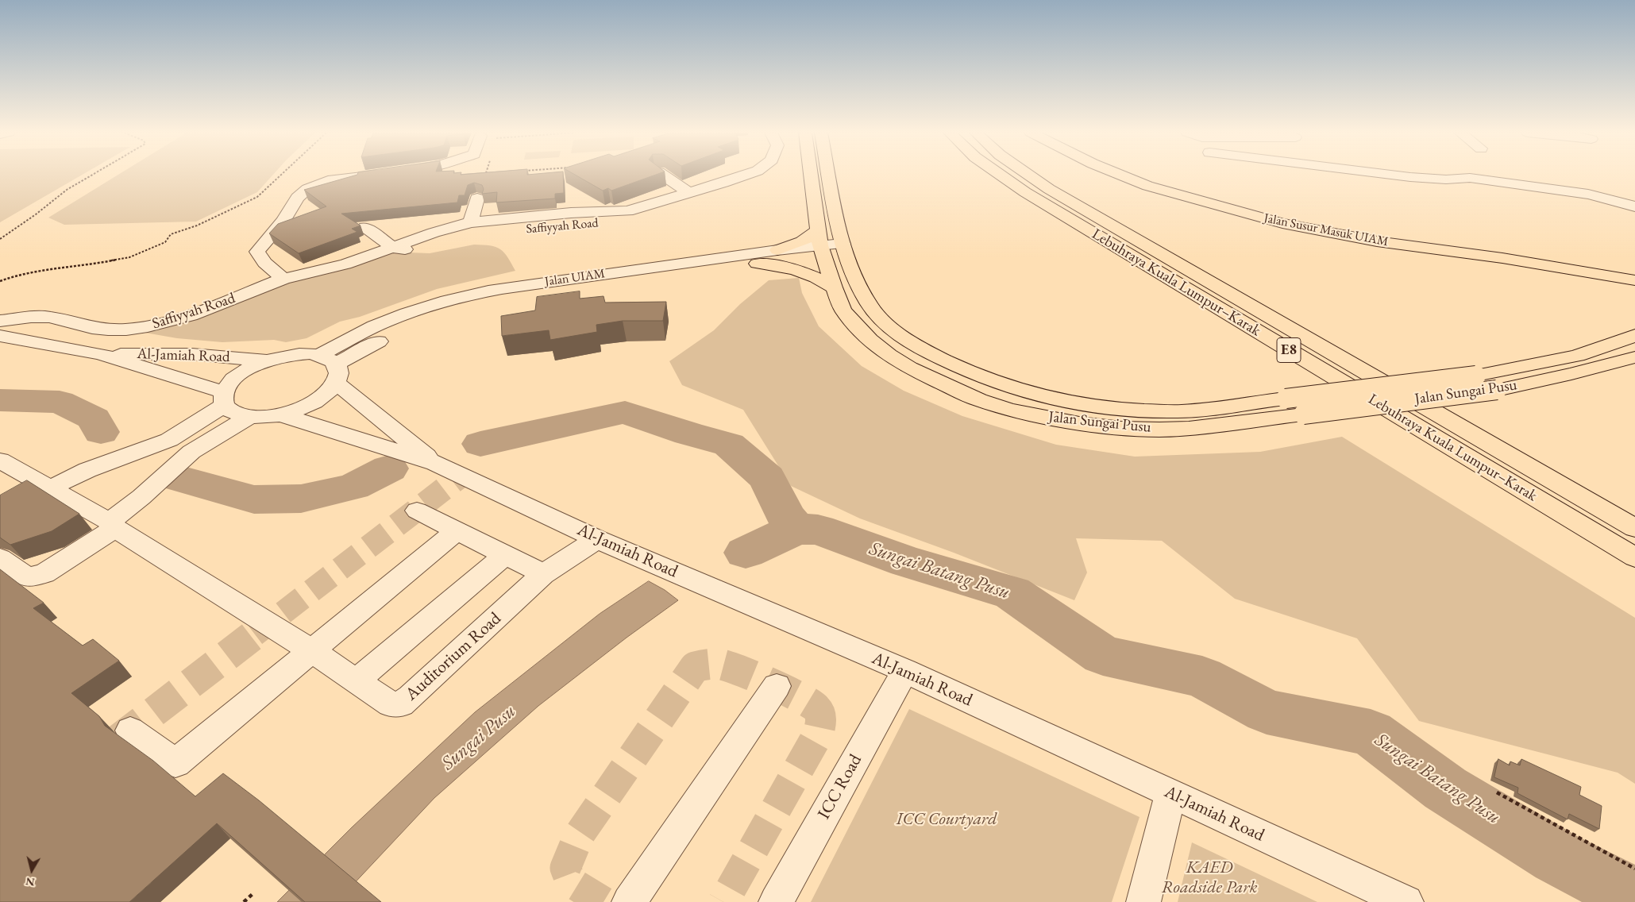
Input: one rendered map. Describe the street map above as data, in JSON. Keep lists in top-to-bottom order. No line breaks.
{"streets":{"main road":["Jalan Susur Masuk UIAM","Lebuhraya Kuala Lumpur–Karak","E8","Jalan Sungai Pusu"],"street":["Saffiyyah Road","Jalan UIAM","Al-Jamiah Road","Auditorium Road","ICC Road"]},"crossings":[["Jalan UIAM","Al-Jamiah Road"],["Jalan UIAM","Jalan Sungai Pusu"],["Al-Jamiah Road","Auditorium Road"],["Al-Jamiah Road","ICC Road"]],"water":["Sungai Batang Pusu","Sungai Pusu"],"parks":["ICC Courtyard","KAED Roadside Park"],"north":"bottom"}
